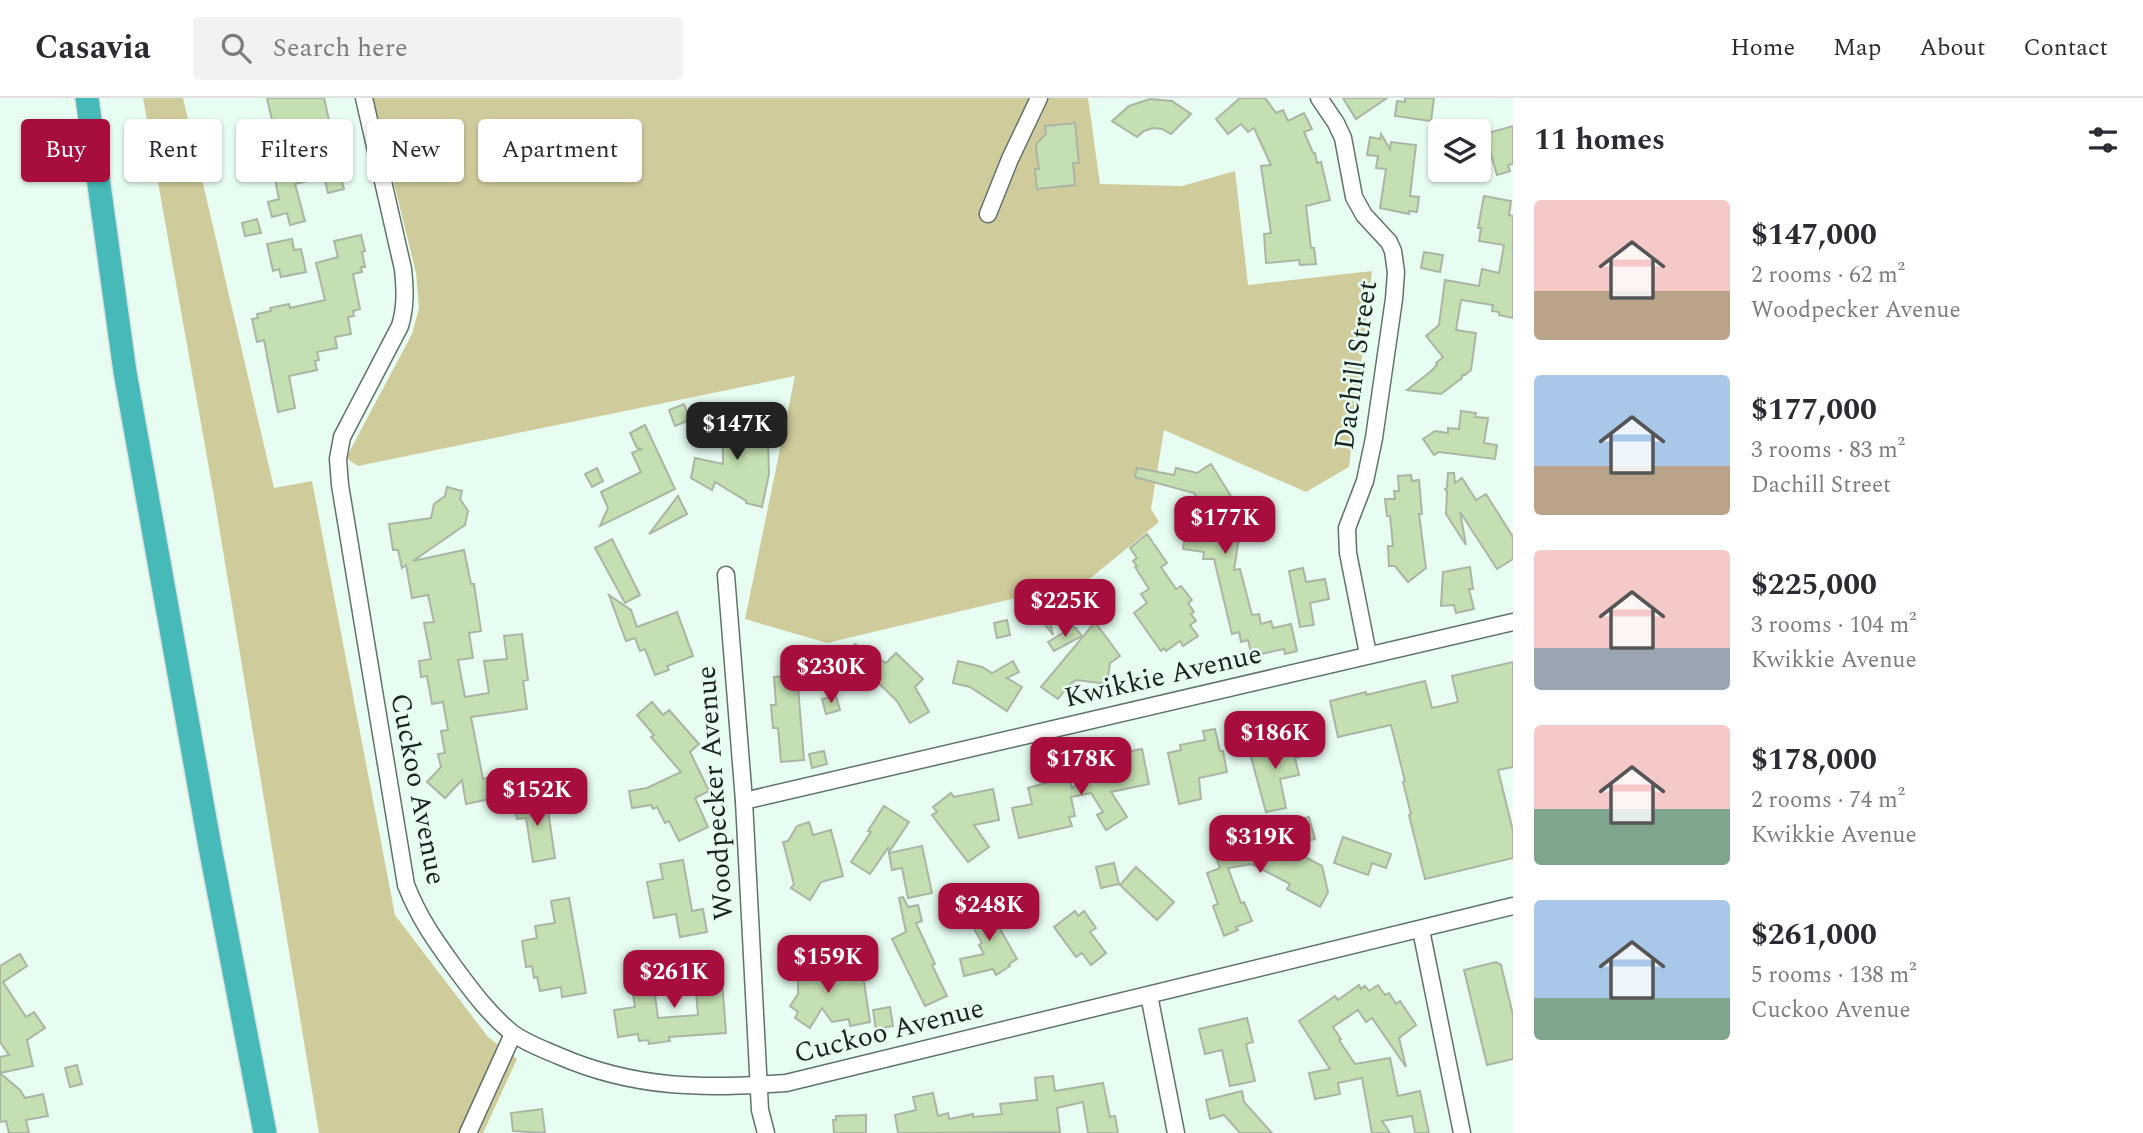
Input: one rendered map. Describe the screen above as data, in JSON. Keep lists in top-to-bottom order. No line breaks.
{"streets":{"street":["Dachill Street","Kwikkie Avenue","Cuckoo Avenue","Woodpecker Avenue"]},"crossings":[["Dachill Street","Kwikkie Avenue"],["Kwikkie Avenue","Woodpecker Avenue"],["Cuckoo Avenue","Woodpecker Avenue"]],"page":{"header":"Casavia","search":"Search here","nav":["Home","Map","About","Contact"],"heading":"11 homes","chip":["Buy","Rent","Filters","New","Apartment"],"list":[{"name":"$147,000","note":"2 rooms · 62 m² · Woodpecker Avenue"},{"name":"$177,000","note":"3 rooms · 83 m² · Dachill Street"},{"name":"$225,000","note":"3 rooms · 104 m² · Kwikkie Avenue"},{"name":"$178,000","note":"2 rooms · 74 m² · Kwikkie Avenue"},{"name":"$261,000","note":"5 rooms · 138 m² · Cuckoo Avenue"}],"price":["$147K","$177K","$225K","$230K","$186K","$178K","$152K","$319K","$248K","$159K","$261K"]}}
